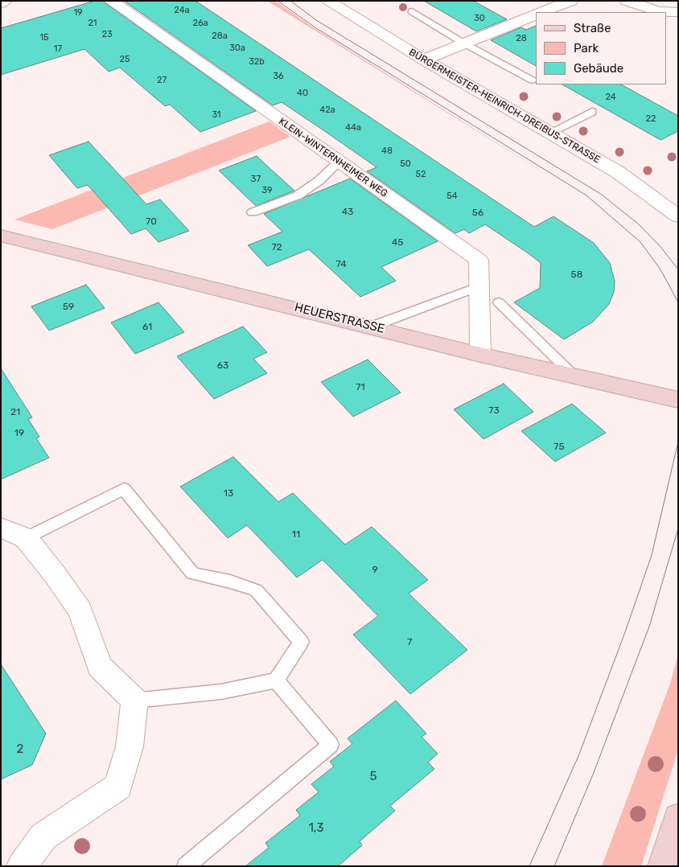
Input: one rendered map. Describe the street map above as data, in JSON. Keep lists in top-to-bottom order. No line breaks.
{"streets":{"street":["BÜRGERMEISTER-HEINRICH-DREIBUS-STRASSE","KLEIN-WINTERNHEIMER WEG","HEUERSTRASSE"]},"crossings":[["KLEIN-WINTERNHEIMER WEG","HEUERSTRASSE"]],"house_numbers":["24a","19","30","21","26a","23","28a","15","28","30a","17","25","32b","36","27","40","24","42a","31","22","44a","48","50","52","37","39","54","43","56","70","45","72","74","58","59","61","63","71","73","21","19","75","13","11","9","7","2","5","1,3"],"legend":["Straße","Park","Gebäude"]}
